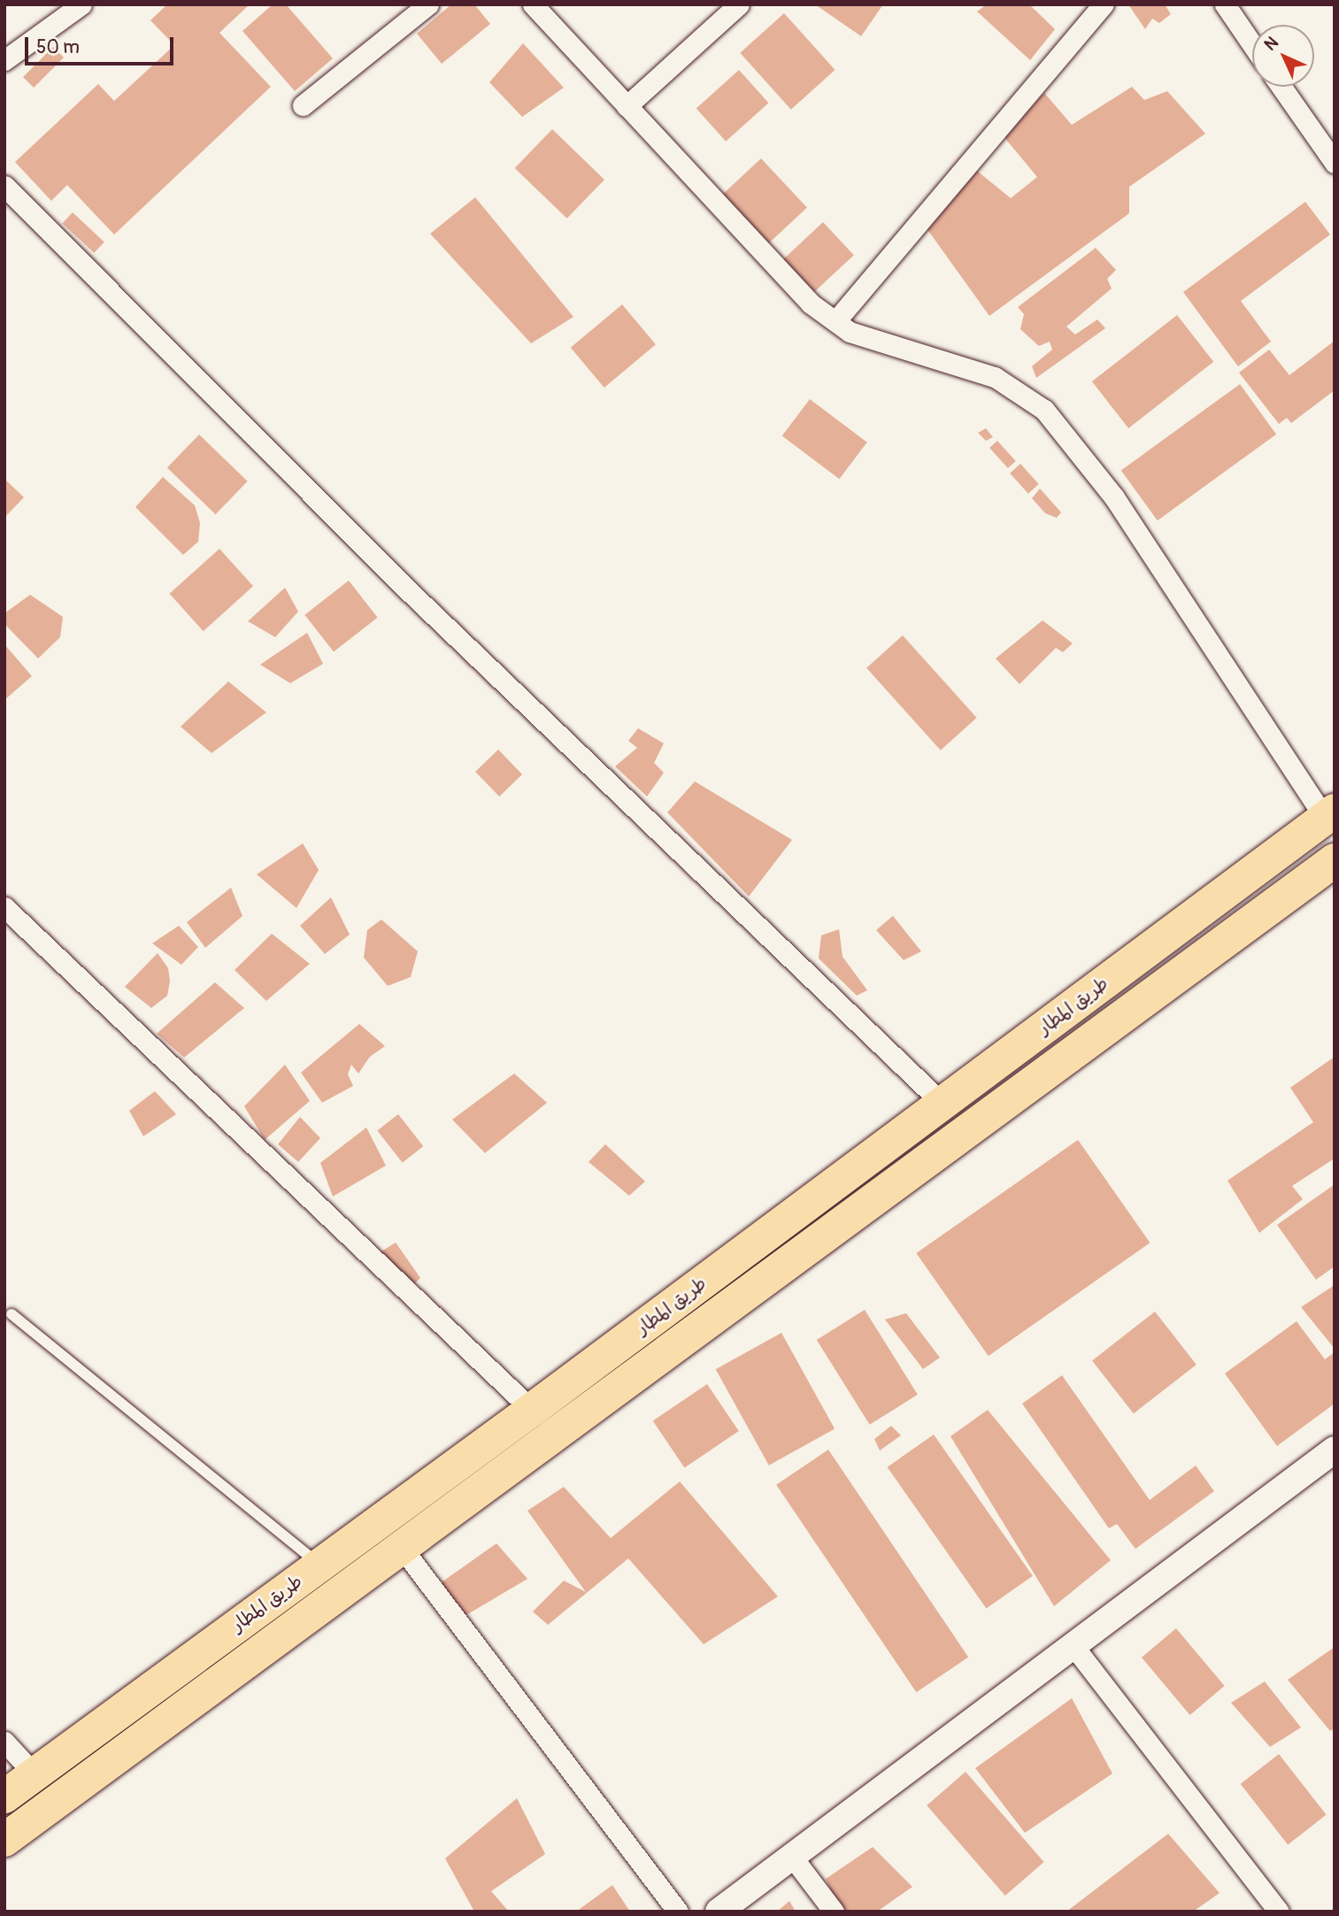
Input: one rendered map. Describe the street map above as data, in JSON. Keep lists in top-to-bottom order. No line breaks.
{"streets":{"highway":["طريق المطار"]},"scale_bar":"50 m","north":"top left"}
